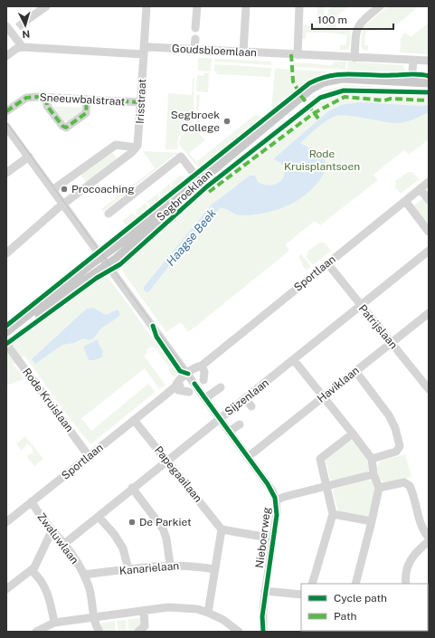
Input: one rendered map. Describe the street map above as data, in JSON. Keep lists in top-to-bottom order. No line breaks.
{"streets":{"main road":["Segbroeklaan"],"street":["Goudsbloemlaan","Sneeuwbalstraat","Irisstraat","Sportlaan","Patrijslaan","Haviklaan","Sijzenlaan","Rode Kruislaan","Papegaailaan","Nieboerweg","Zwaluwlaan","Kanarielaan"]},"crossings":[["Goudsbloemlaan","Irisstraat"],["Sneeuwbalstraat","Irisstraat"],["Segbroeklaan","Nieboerweg"],["Sportlaan","Patrijslaan"],["Sportlaan","Rode Kruislaan"],["Sportlaan","Papegaailaan"],["Sportlaan","Nieboerweg"],["Sportlaan","Zwaluwlaan"],["Patrijslaan","Haviklaan"],["Patrijslaan","Sijzenlaan"],["Haviklaan","Nieboerweg"],["Sijzenlaan","Papegaailaan"],["Sijzenlaan","Nieboerweg"],["Sijzenlaan","Zwaluwlaan"],["Zwaluwlaan","Kanarielaan"]],"water":["Haagse Beek"],"parks":["Rode Kruisplantsoen"],"places":["Segbroek College","Procoaching","De Parkiet"],"legend":["Cycle path","Path"],"scale_bar":"100 m","north":"bottom"}
